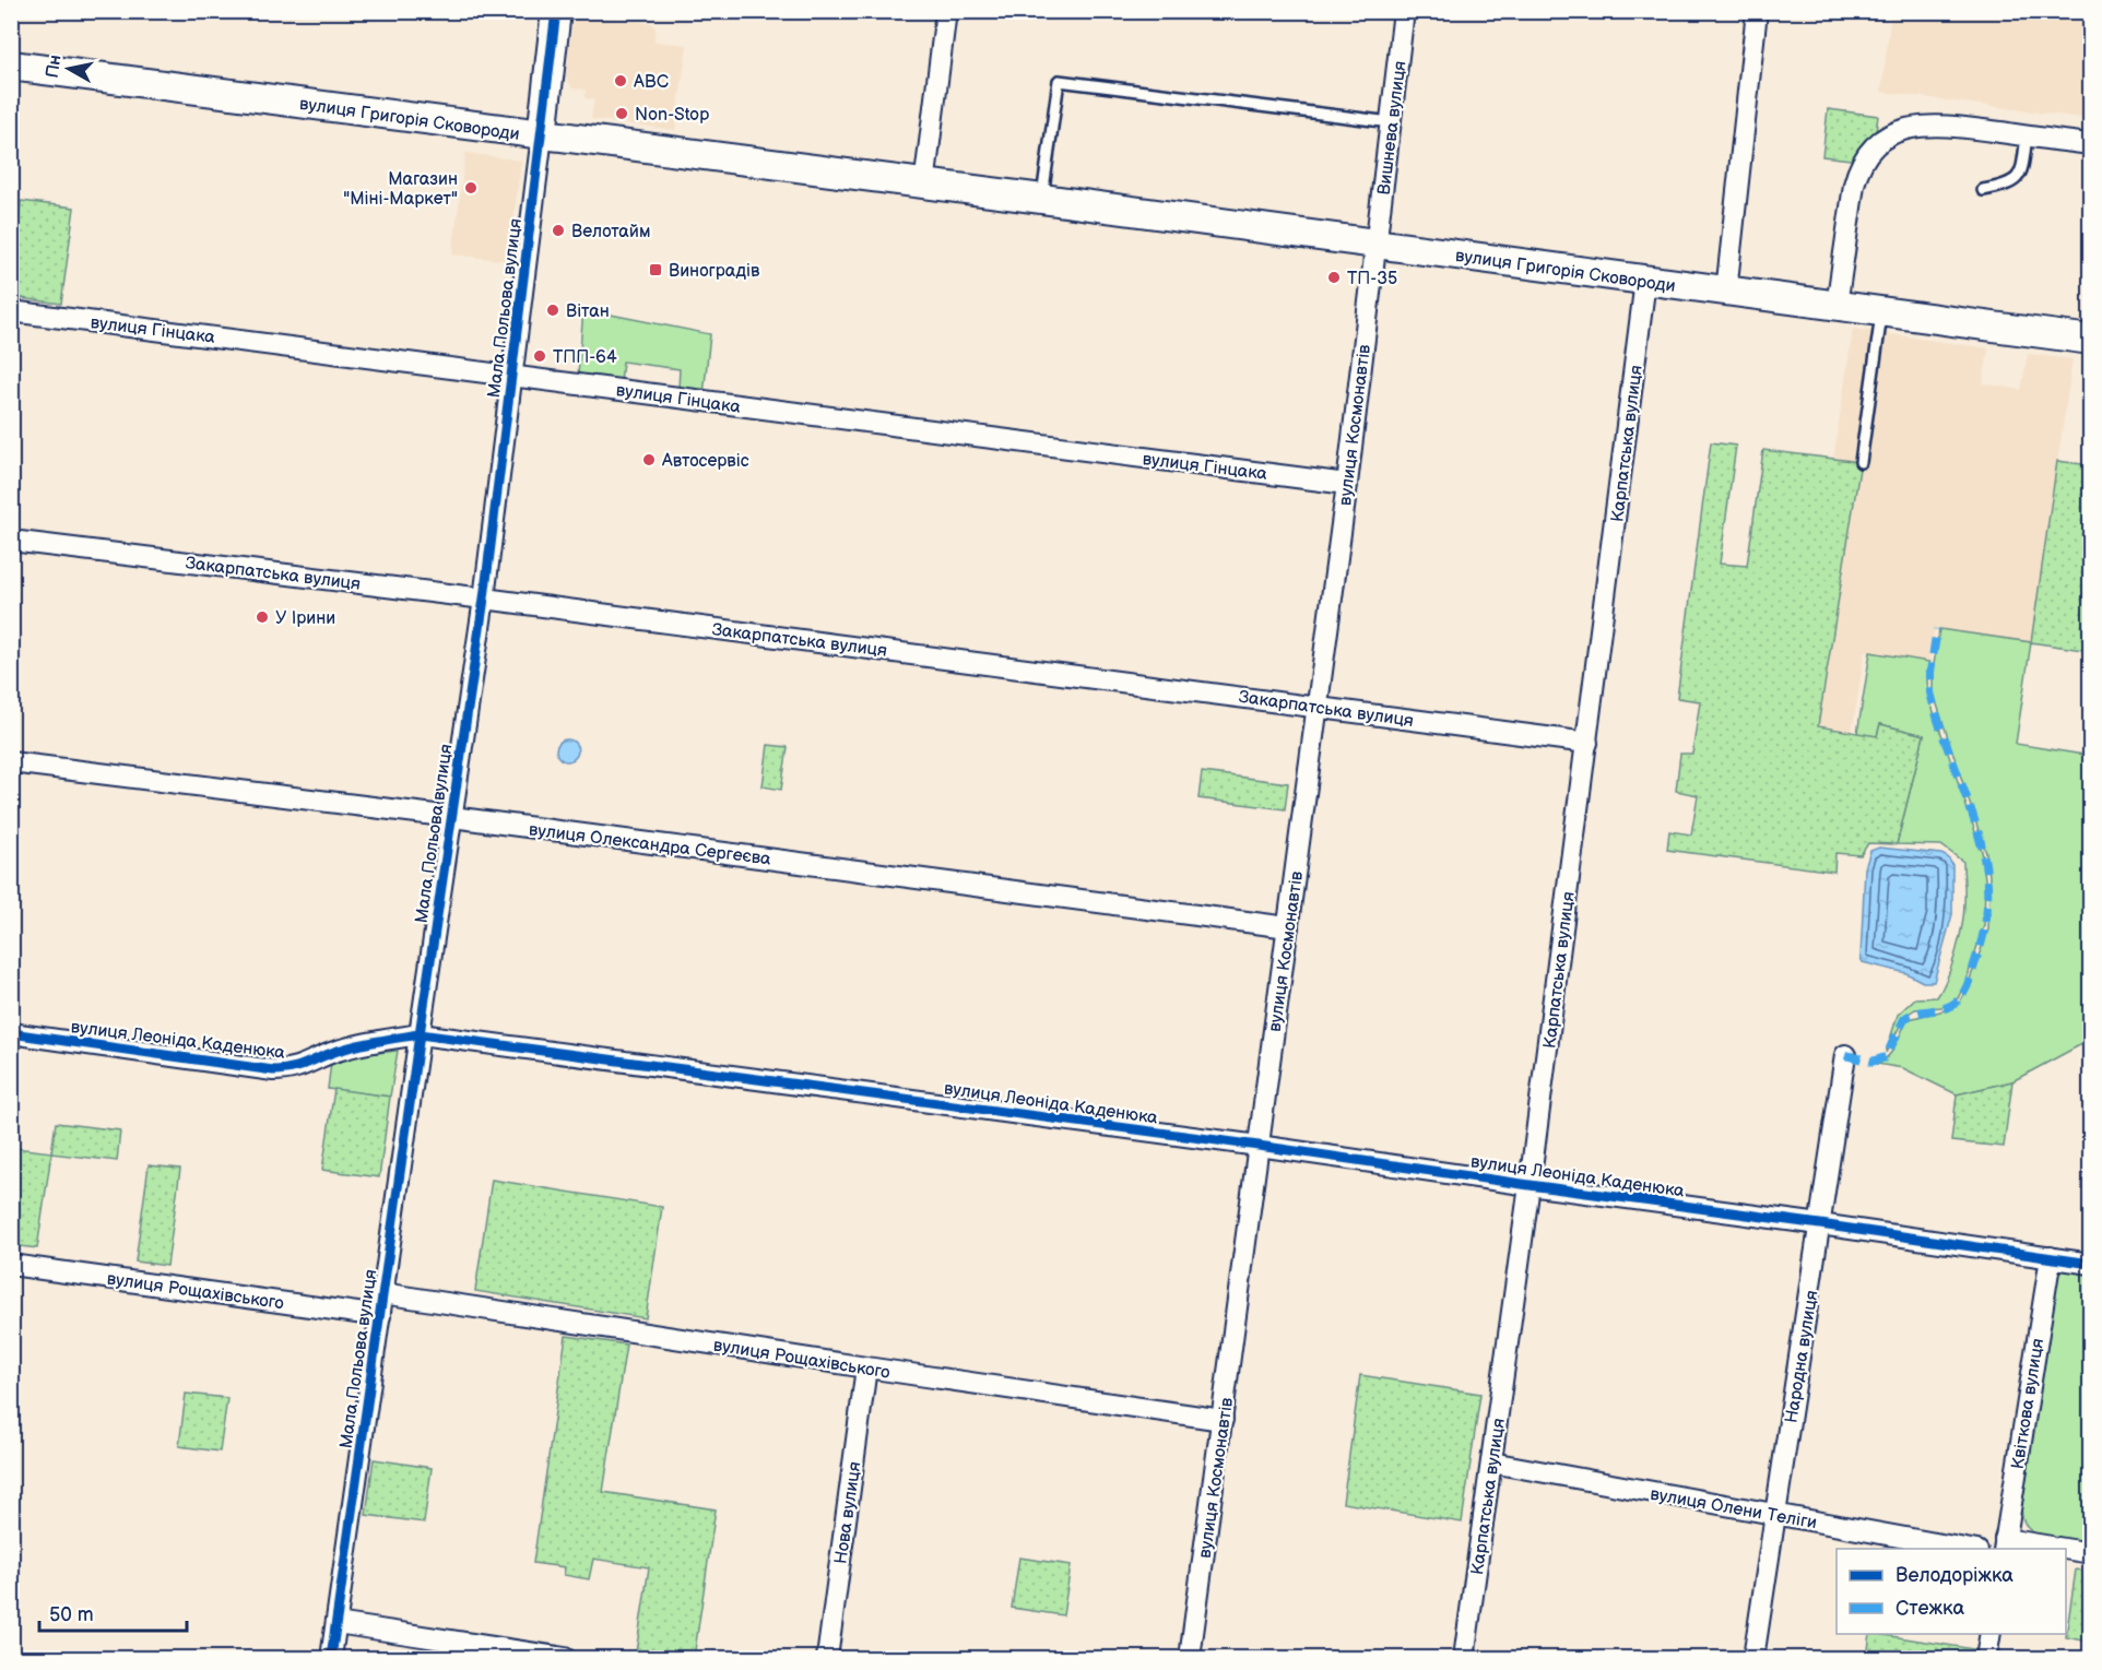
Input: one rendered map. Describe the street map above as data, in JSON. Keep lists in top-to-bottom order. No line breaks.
{"streets":{"main road":["вулиця Григорія Сковороди","Мала Польова вулиця"],"street":["Вишнева вулиця","вулиця Гінцака","вулиця Космонавтів","Карпатська вулиця","Закарпатська вулиця","вулиця Олександра Сергеєва","вулиця Леоніда Каденюка","вулиця Рощахівського","Народна вулиця","Квіткова вулиця","вулиця Олени Теліги","Нова вулиця"]},"crossings":[["вулиця Григорія Сковороди","Вишнева вулиця"],["вулиця Григорія Сковороди","Мала Польова вулиця"],["вулиця Григорія Сковороди","вулиця Космонавтів"],["вулиця Григорія Сковороди","Карпатська вулиця"],["Вишнева вулиця","вулиця Космонавтів"],["Мала Польова вулиця","вулиця Гінцака"],["Мала Польова вулиця","Закарпатська вулиця"],["Мала Польова вулиця","вулиця Олександра Сергеєва"],["Мала Польова вулиця","вулиця Леоніда Каденюка"],["Мала Польова вулиця","вулиця Рощахівського"],["вулиця Гінцака","вулиця Космонавтів"],["вулиця Космонавтів","Закарпатська вулиця"],["вулиця Космонавтів","вулиця Олександра Сергеєва"],["вулиця Космонавтів","вулиця Леоніда Каденюка"],["вулиця Космонавтів","вулиця Рощахівського"],["Карпатська вулиця","Закарпатська вулиця"],["Карпатська вулиця","вулиця Леоніда Каденюка"],["Карпатська вулиця","вулиця Олени Теліги"],["вулиця Леоніда Каденюка","Народна вулиця"],["вулиця Леоніда Каденюка","Квіткова вулиця"],["вулиця Рощахівського","Нова вулиця"],["Народна вулиця","вулиця Олени Теліги"]],"places":{"other":["ABC","Non-Stop","Магазин \"Міні-Маркет\"","Велотайм","ТП-35","Вітан","ТПП-64","Автосервіс","У Ірини"],"transit":["Виноградів"]},"legend":["Велодоріжка","Стежка"],"scale_bar":"50 m","north":"left"}
